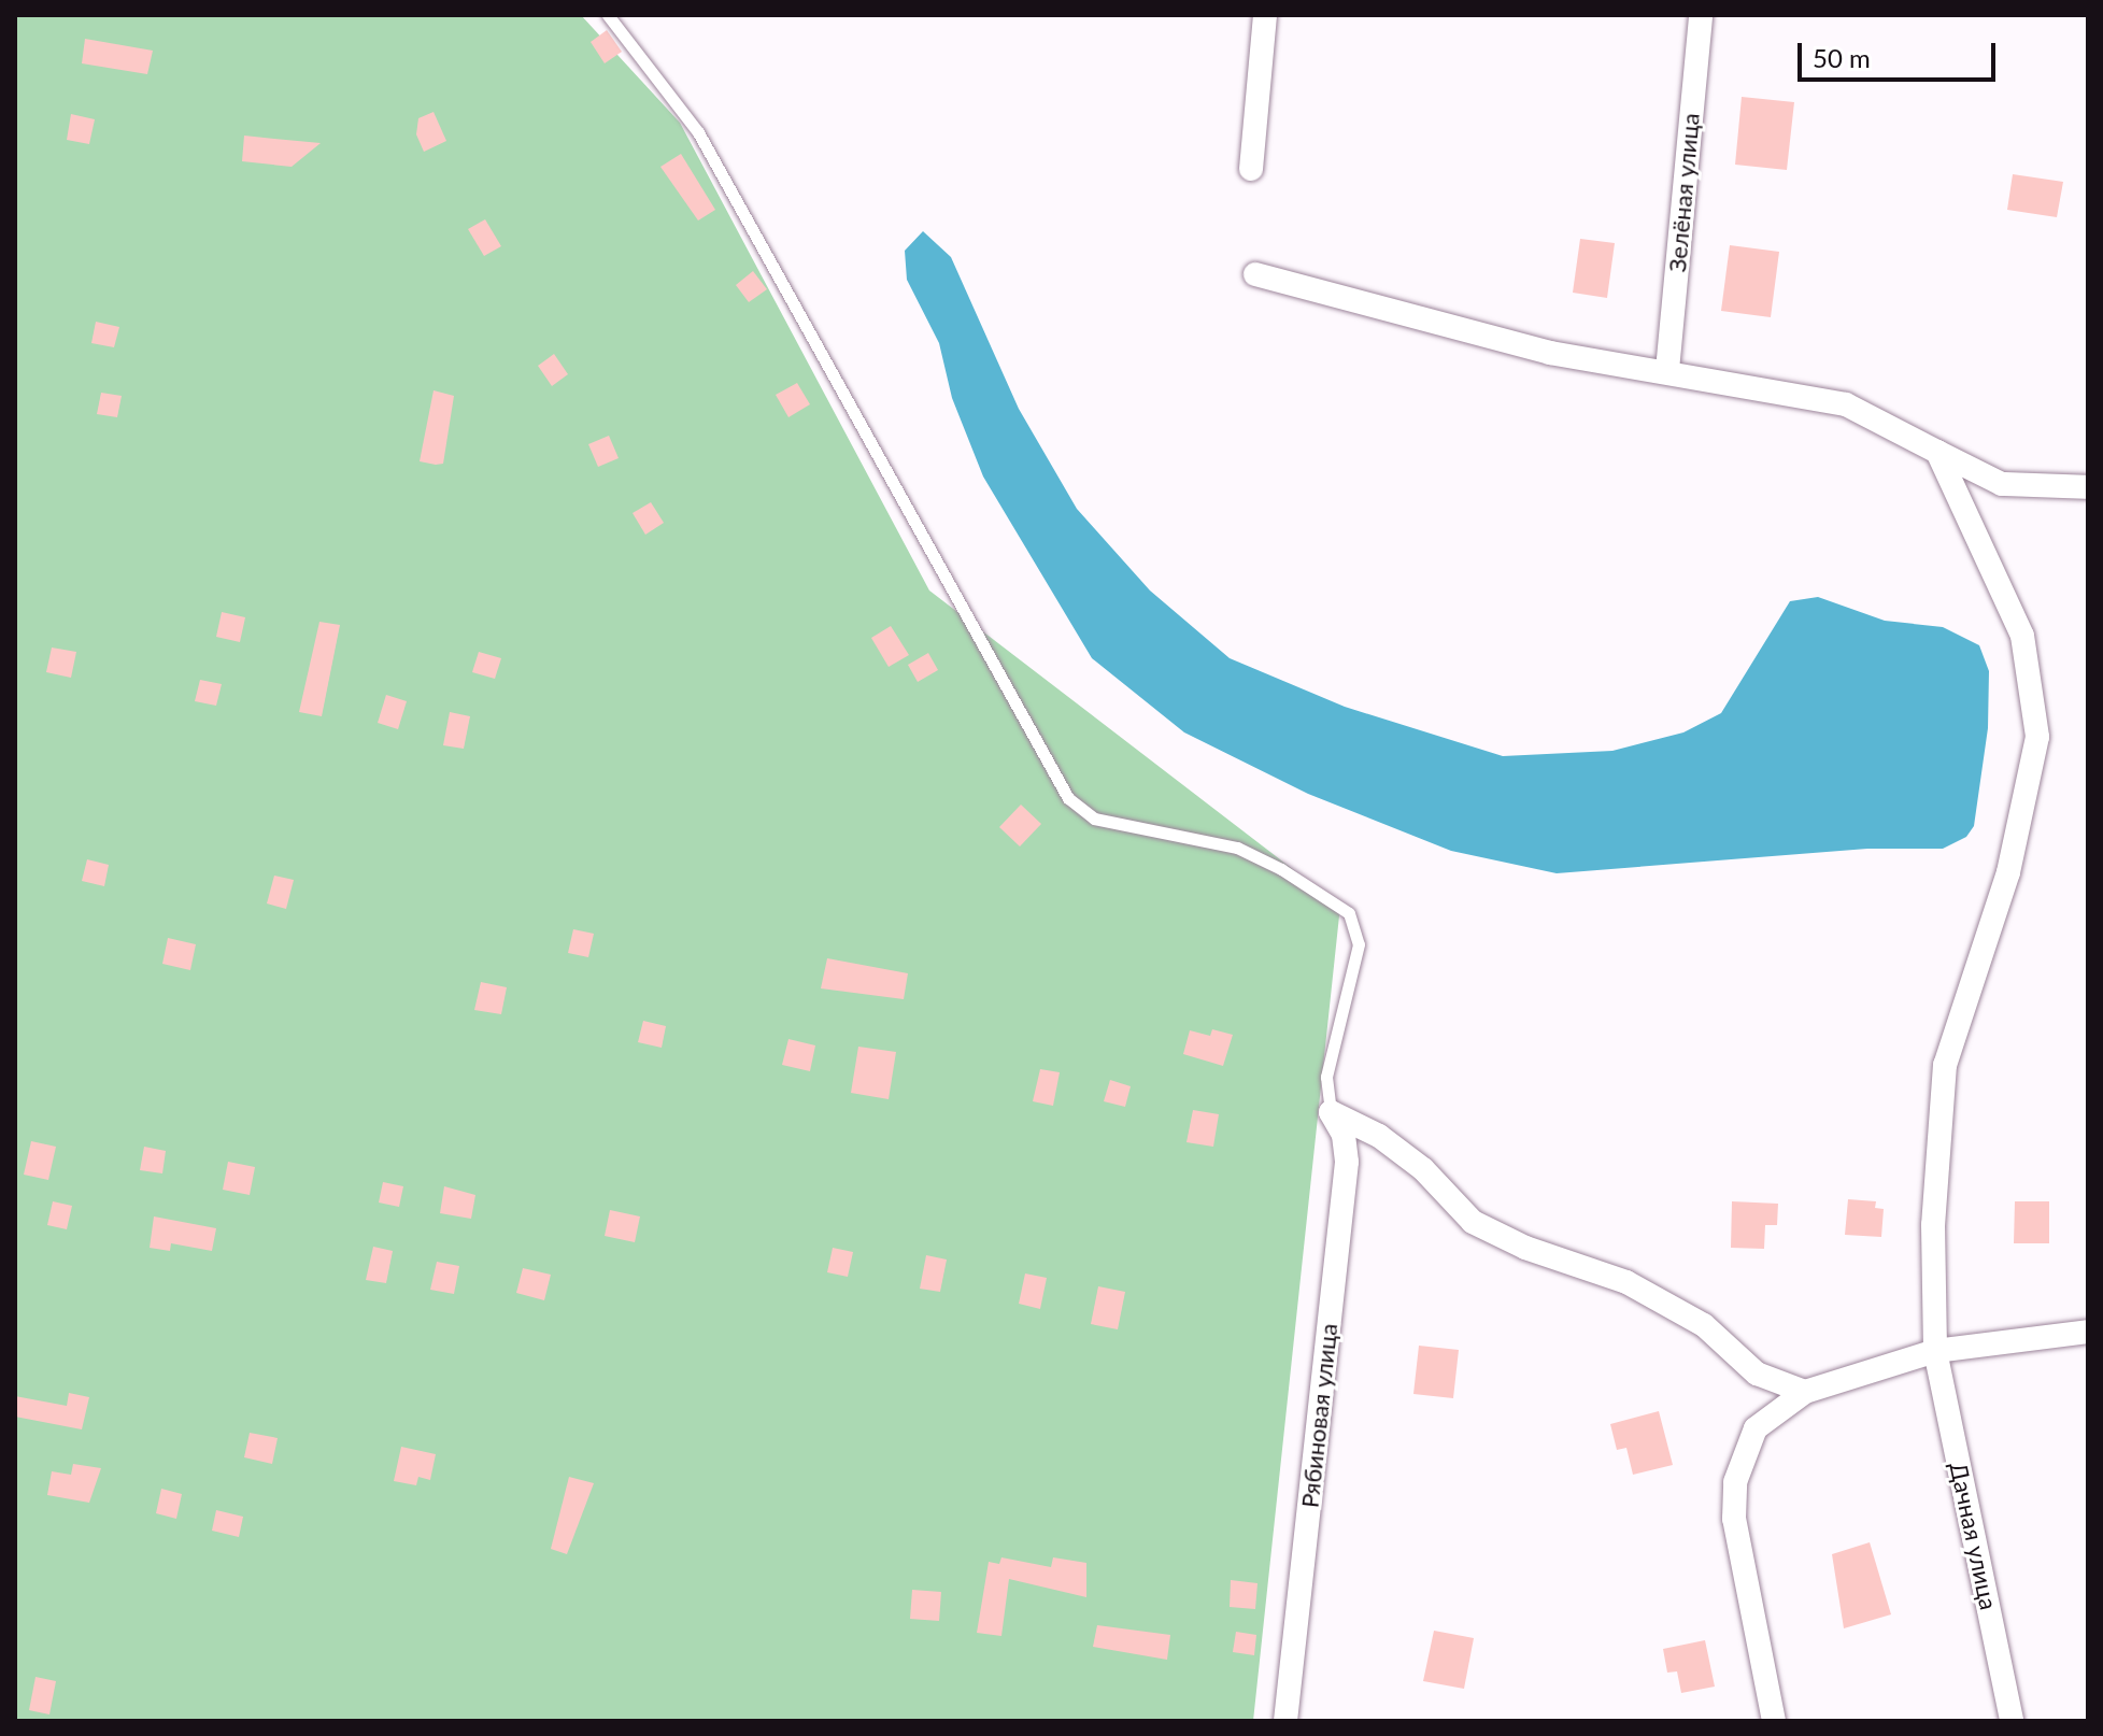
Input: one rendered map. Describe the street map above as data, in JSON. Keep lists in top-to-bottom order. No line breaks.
{"streets":{"street":["Зелёная улица","Рябиновая улица","Дачная улица"]},"scale_bar":"50 m"}
